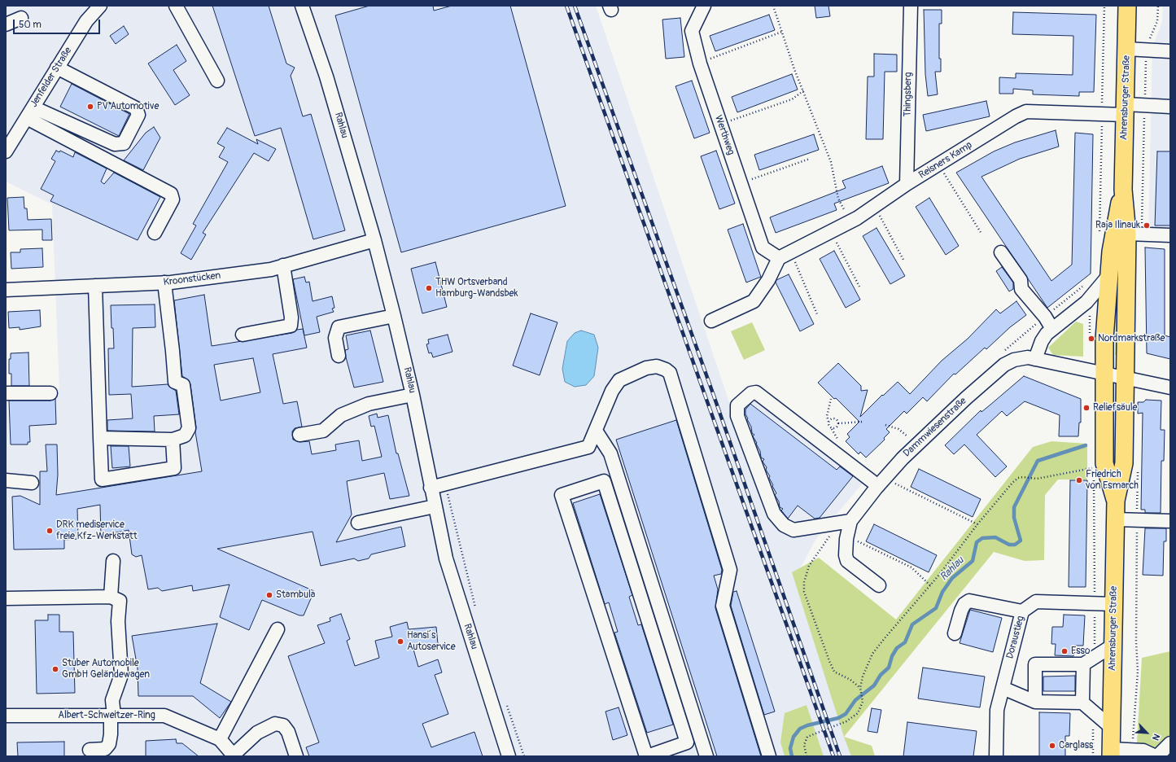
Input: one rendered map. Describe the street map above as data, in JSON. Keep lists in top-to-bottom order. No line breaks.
{"streets":{"main road":["Ahrensburger Straße"],"street":["Jenfelder Straße","Thingsberg","Rahlau","Werthweg","Reisners Kamp","Kroonstücken","Dammwiesenstraße","Doraustieg","Albert-Schweitzer-Ring"]},"crossings":[["Thingsberg","Reisners Kamp"],["Ahrensburger Straße","Reisners Kamp"],["Ahrensburger Straße","Dammwiesenstraße"],["Ahrensburger Straße","Doraustieg"],["Rahlau","Kroonstücken"],["Werthweg","Reisners Kamp"]],"water":["Rahlau"],"places":["PV Automotive","Raja Ilinauk","THW Ortsverband Hamburg-Wandsbek","Nordmarkstraße","Reliefsäule","Friedrich von Esmarch","DRK mediservice freie Kfz-Werkstatt","Stambula","Hansi´s Autoservice","Esso","Stuber Automobile GmbH Geländewagen","Carglass"],"scale_bar":"50 m","north":"bottom right"}
